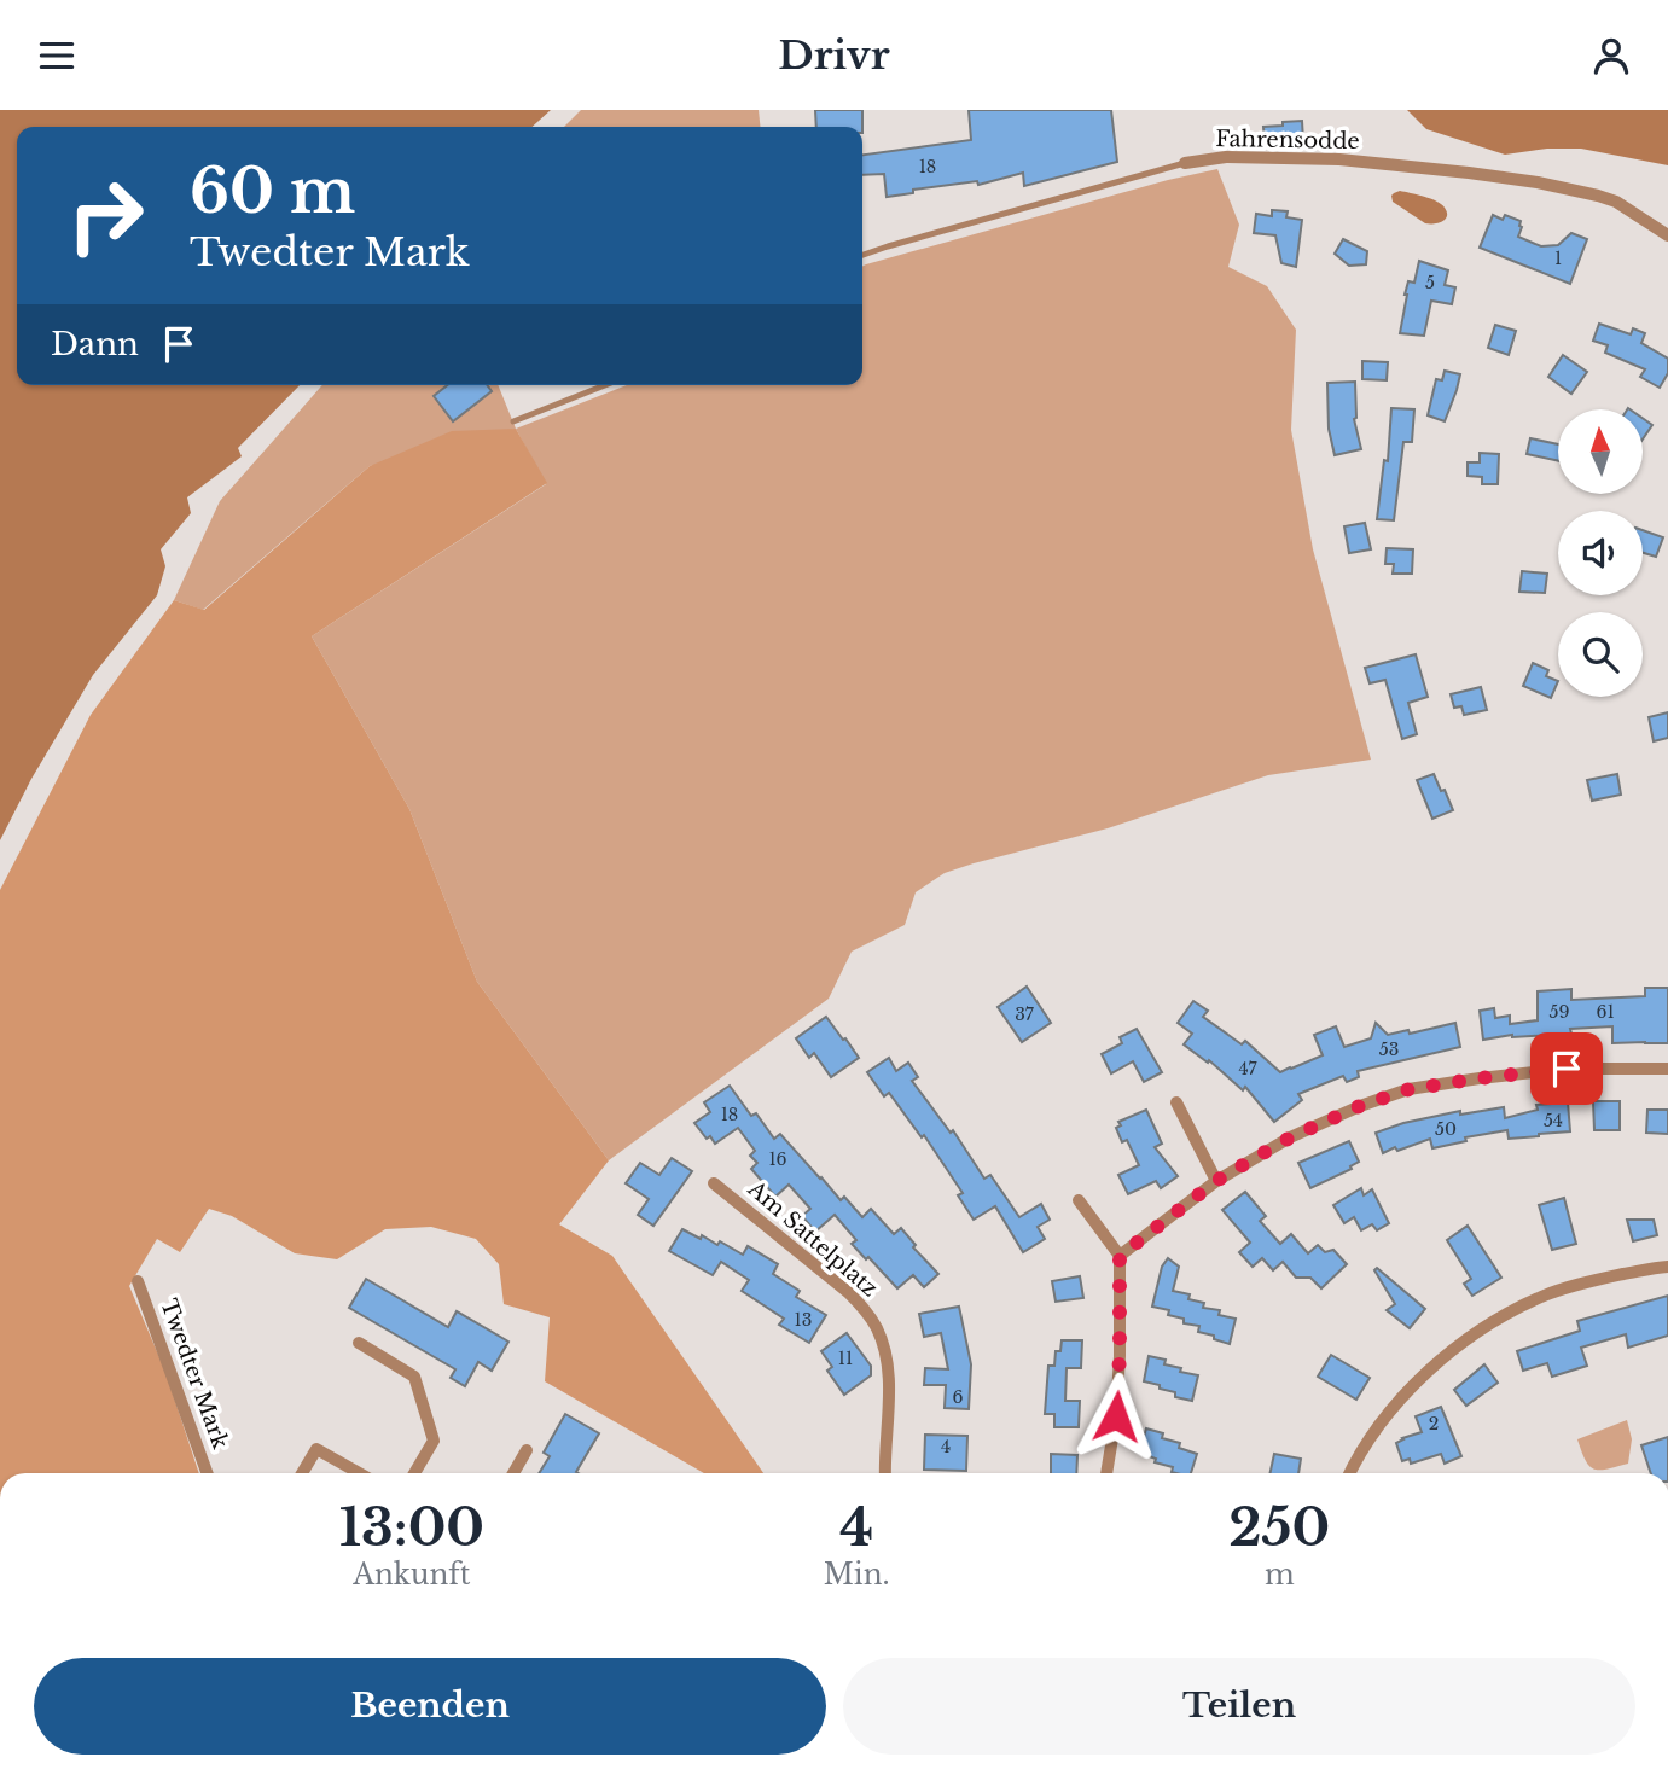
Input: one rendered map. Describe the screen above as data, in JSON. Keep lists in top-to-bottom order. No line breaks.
{"streets":{"street":["Fahrensodde","Am Sattelplatz","Twedter Mark"]},"house_numbers":["18","1","5","59","61","37","53","47","18","54","50","16","13","11","6","2","4"],"north":"top","page":{"header":"Drivr","turn":["60 m","Twedter Mark"],"then":"Dann","eta":["13:00","Ankunft","4","Min.","250","m"],"buttons":["Beenden","Teilen"]}}
